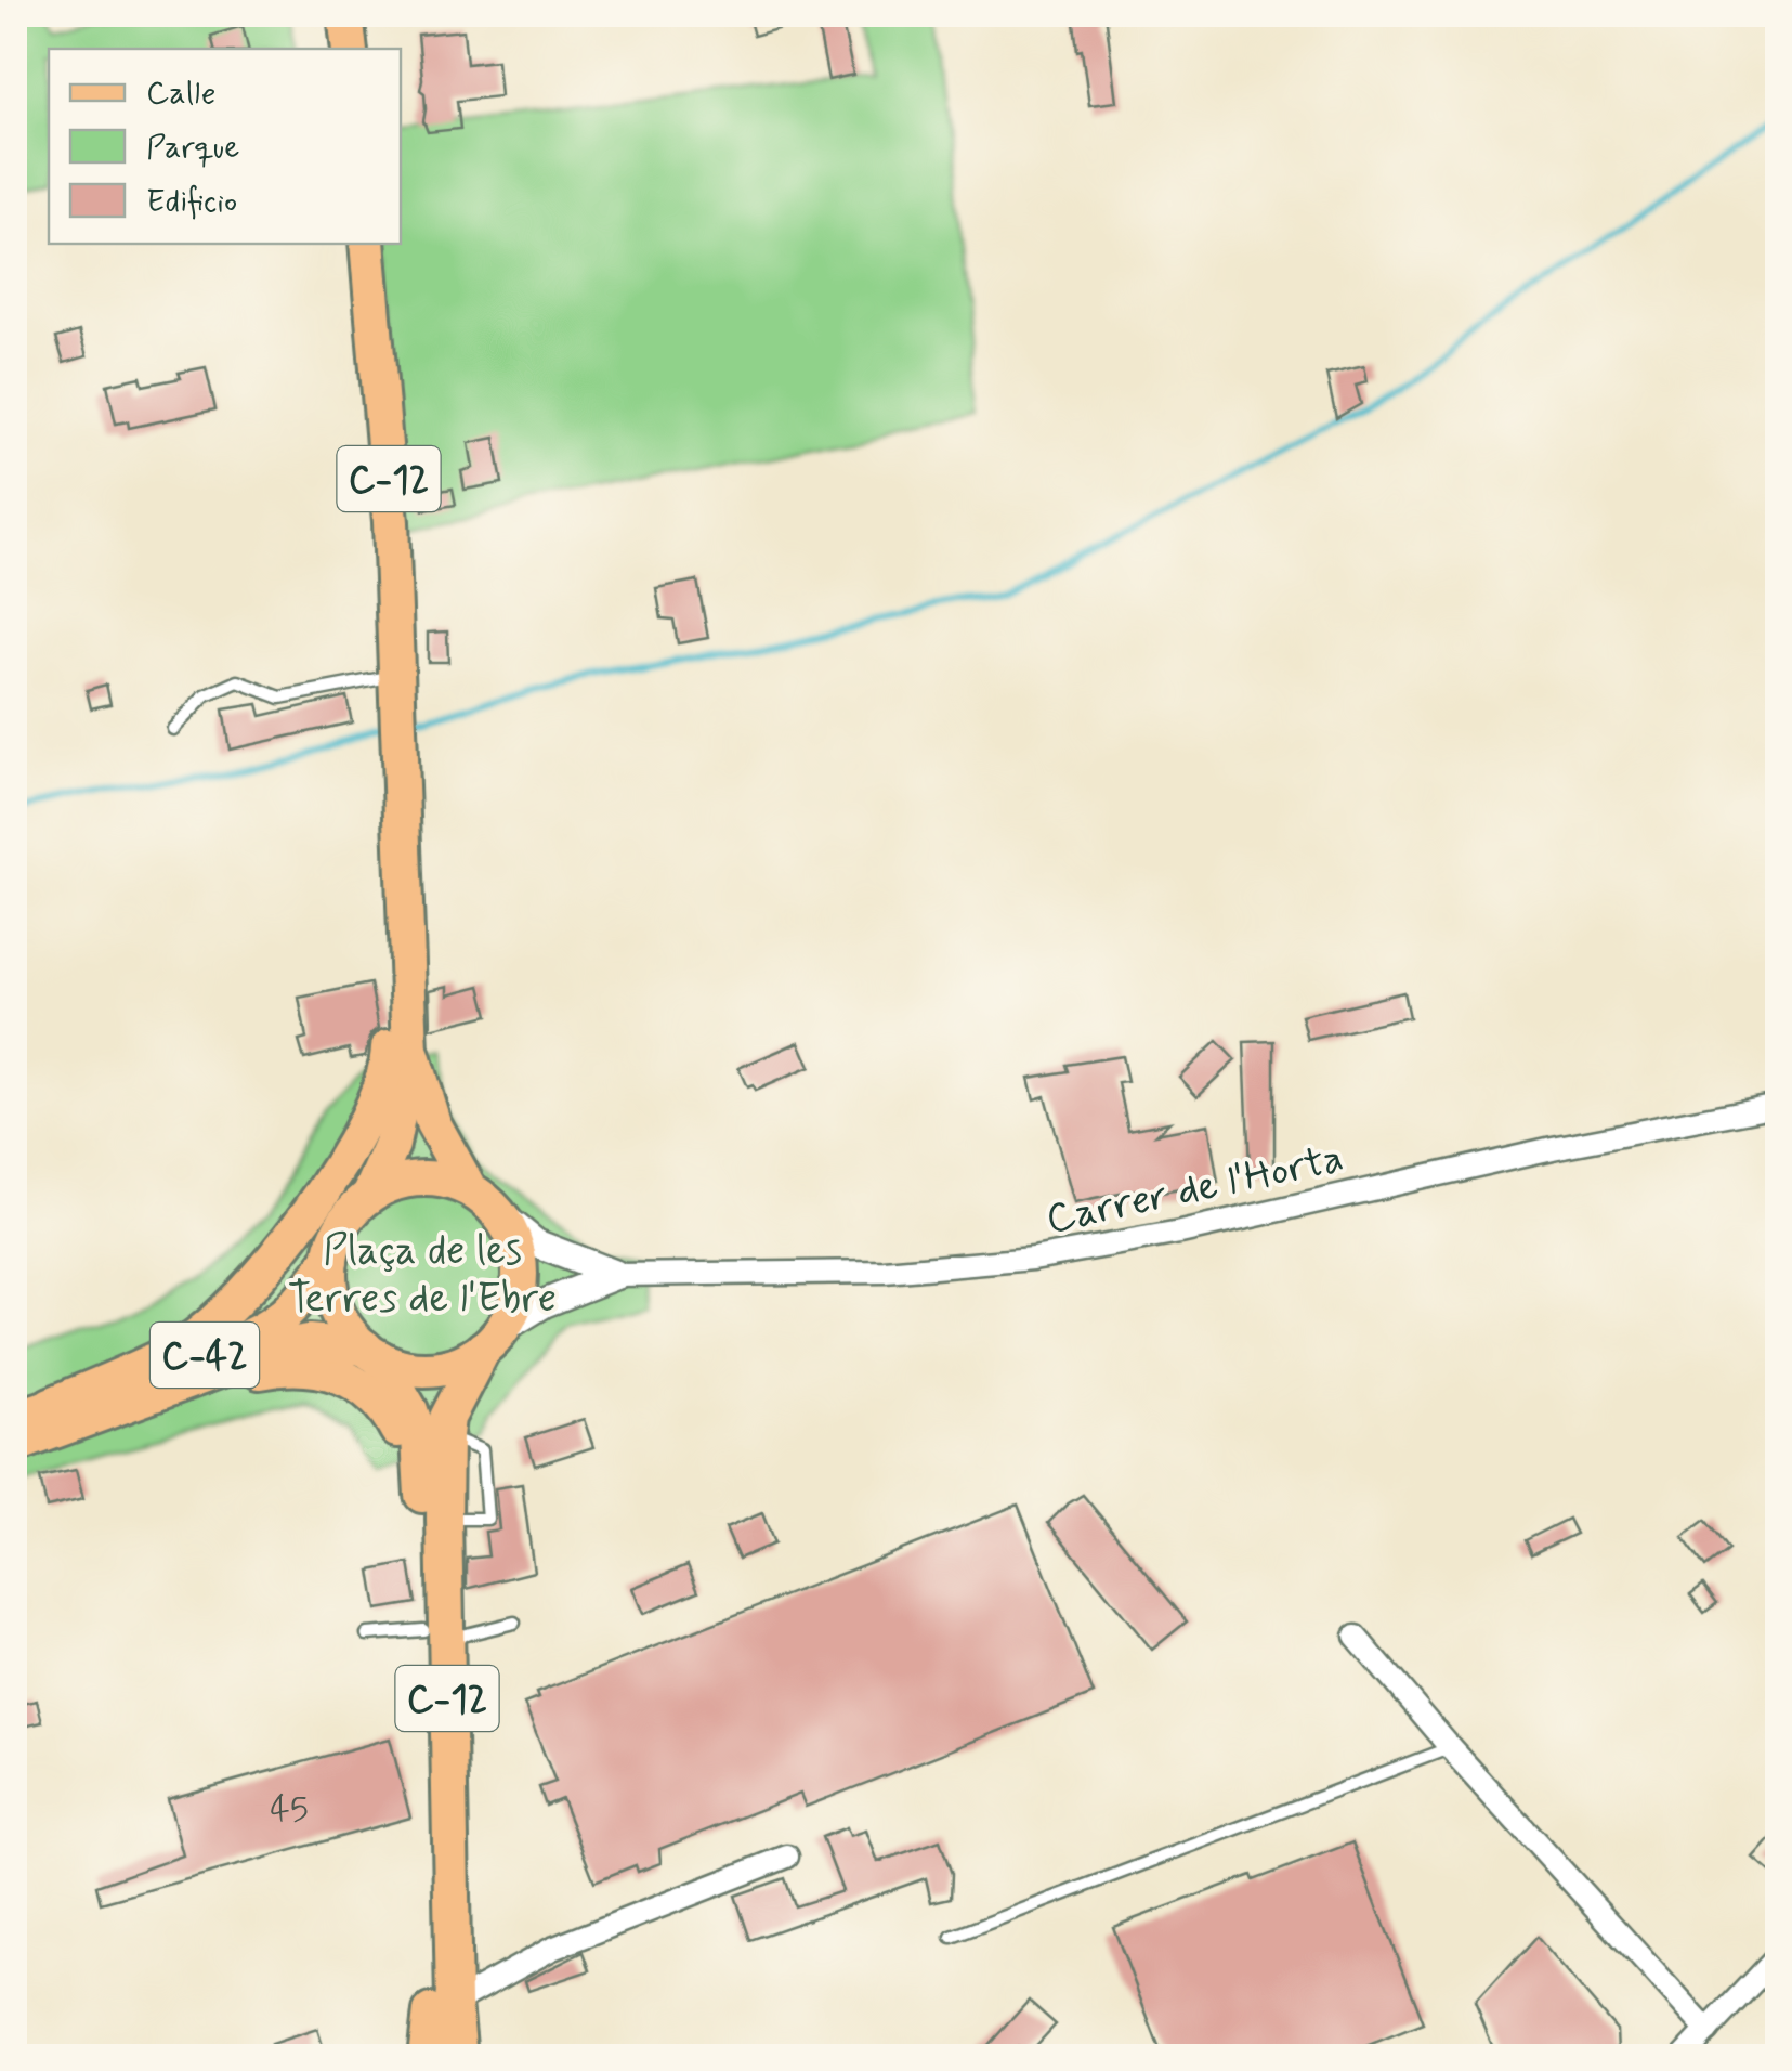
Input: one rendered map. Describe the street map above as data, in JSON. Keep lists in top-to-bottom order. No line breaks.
{"streets":{"main road":["C-12","C-42"],"street":["Carrer de l'Horta"]},"crossings":[["C-12","C-42"]],"parks":["Plaça de les Terres de l'Ebre"],"house_numbers":["45"],"legend":["Calle","Parque","Edificio"]}
